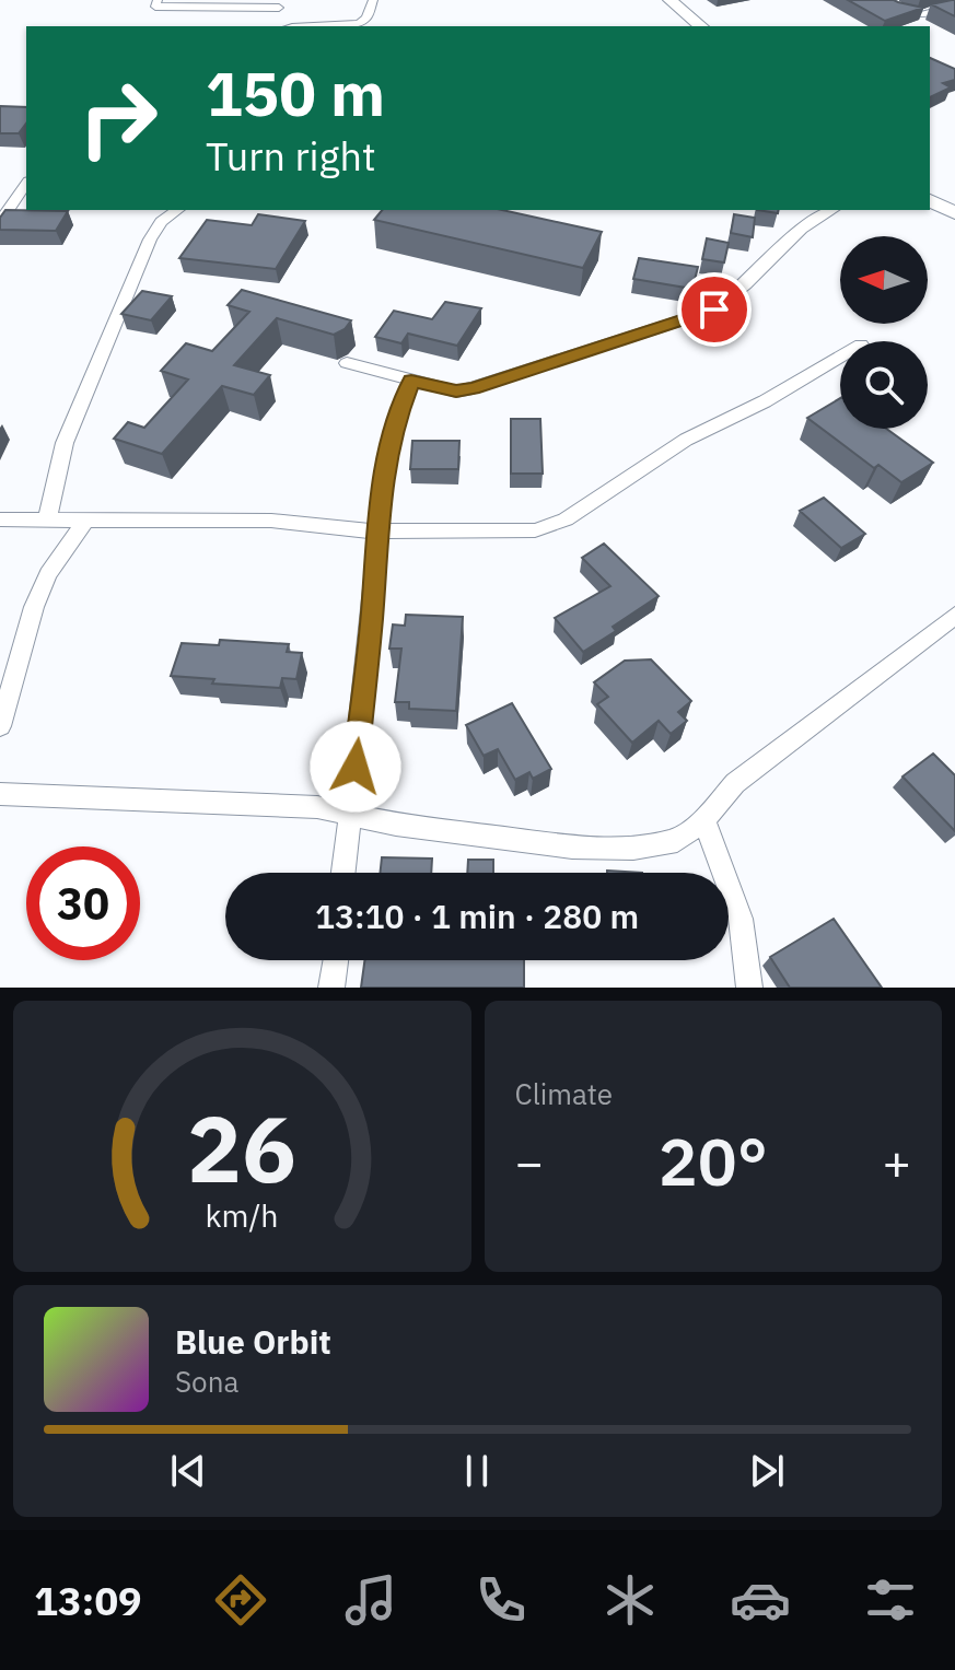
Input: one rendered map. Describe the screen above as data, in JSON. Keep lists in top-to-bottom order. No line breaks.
{"north":"left","page":{"turn":["150 m","Turn right"],"limit":"30","trip":"13:10 · 1 min · 280 m","tile":"Climate","heat":["−","20°","+"],"song":["Blue Orbit","Sona"],"tabs":"13:09","gauge":["26","km/h"]}}
